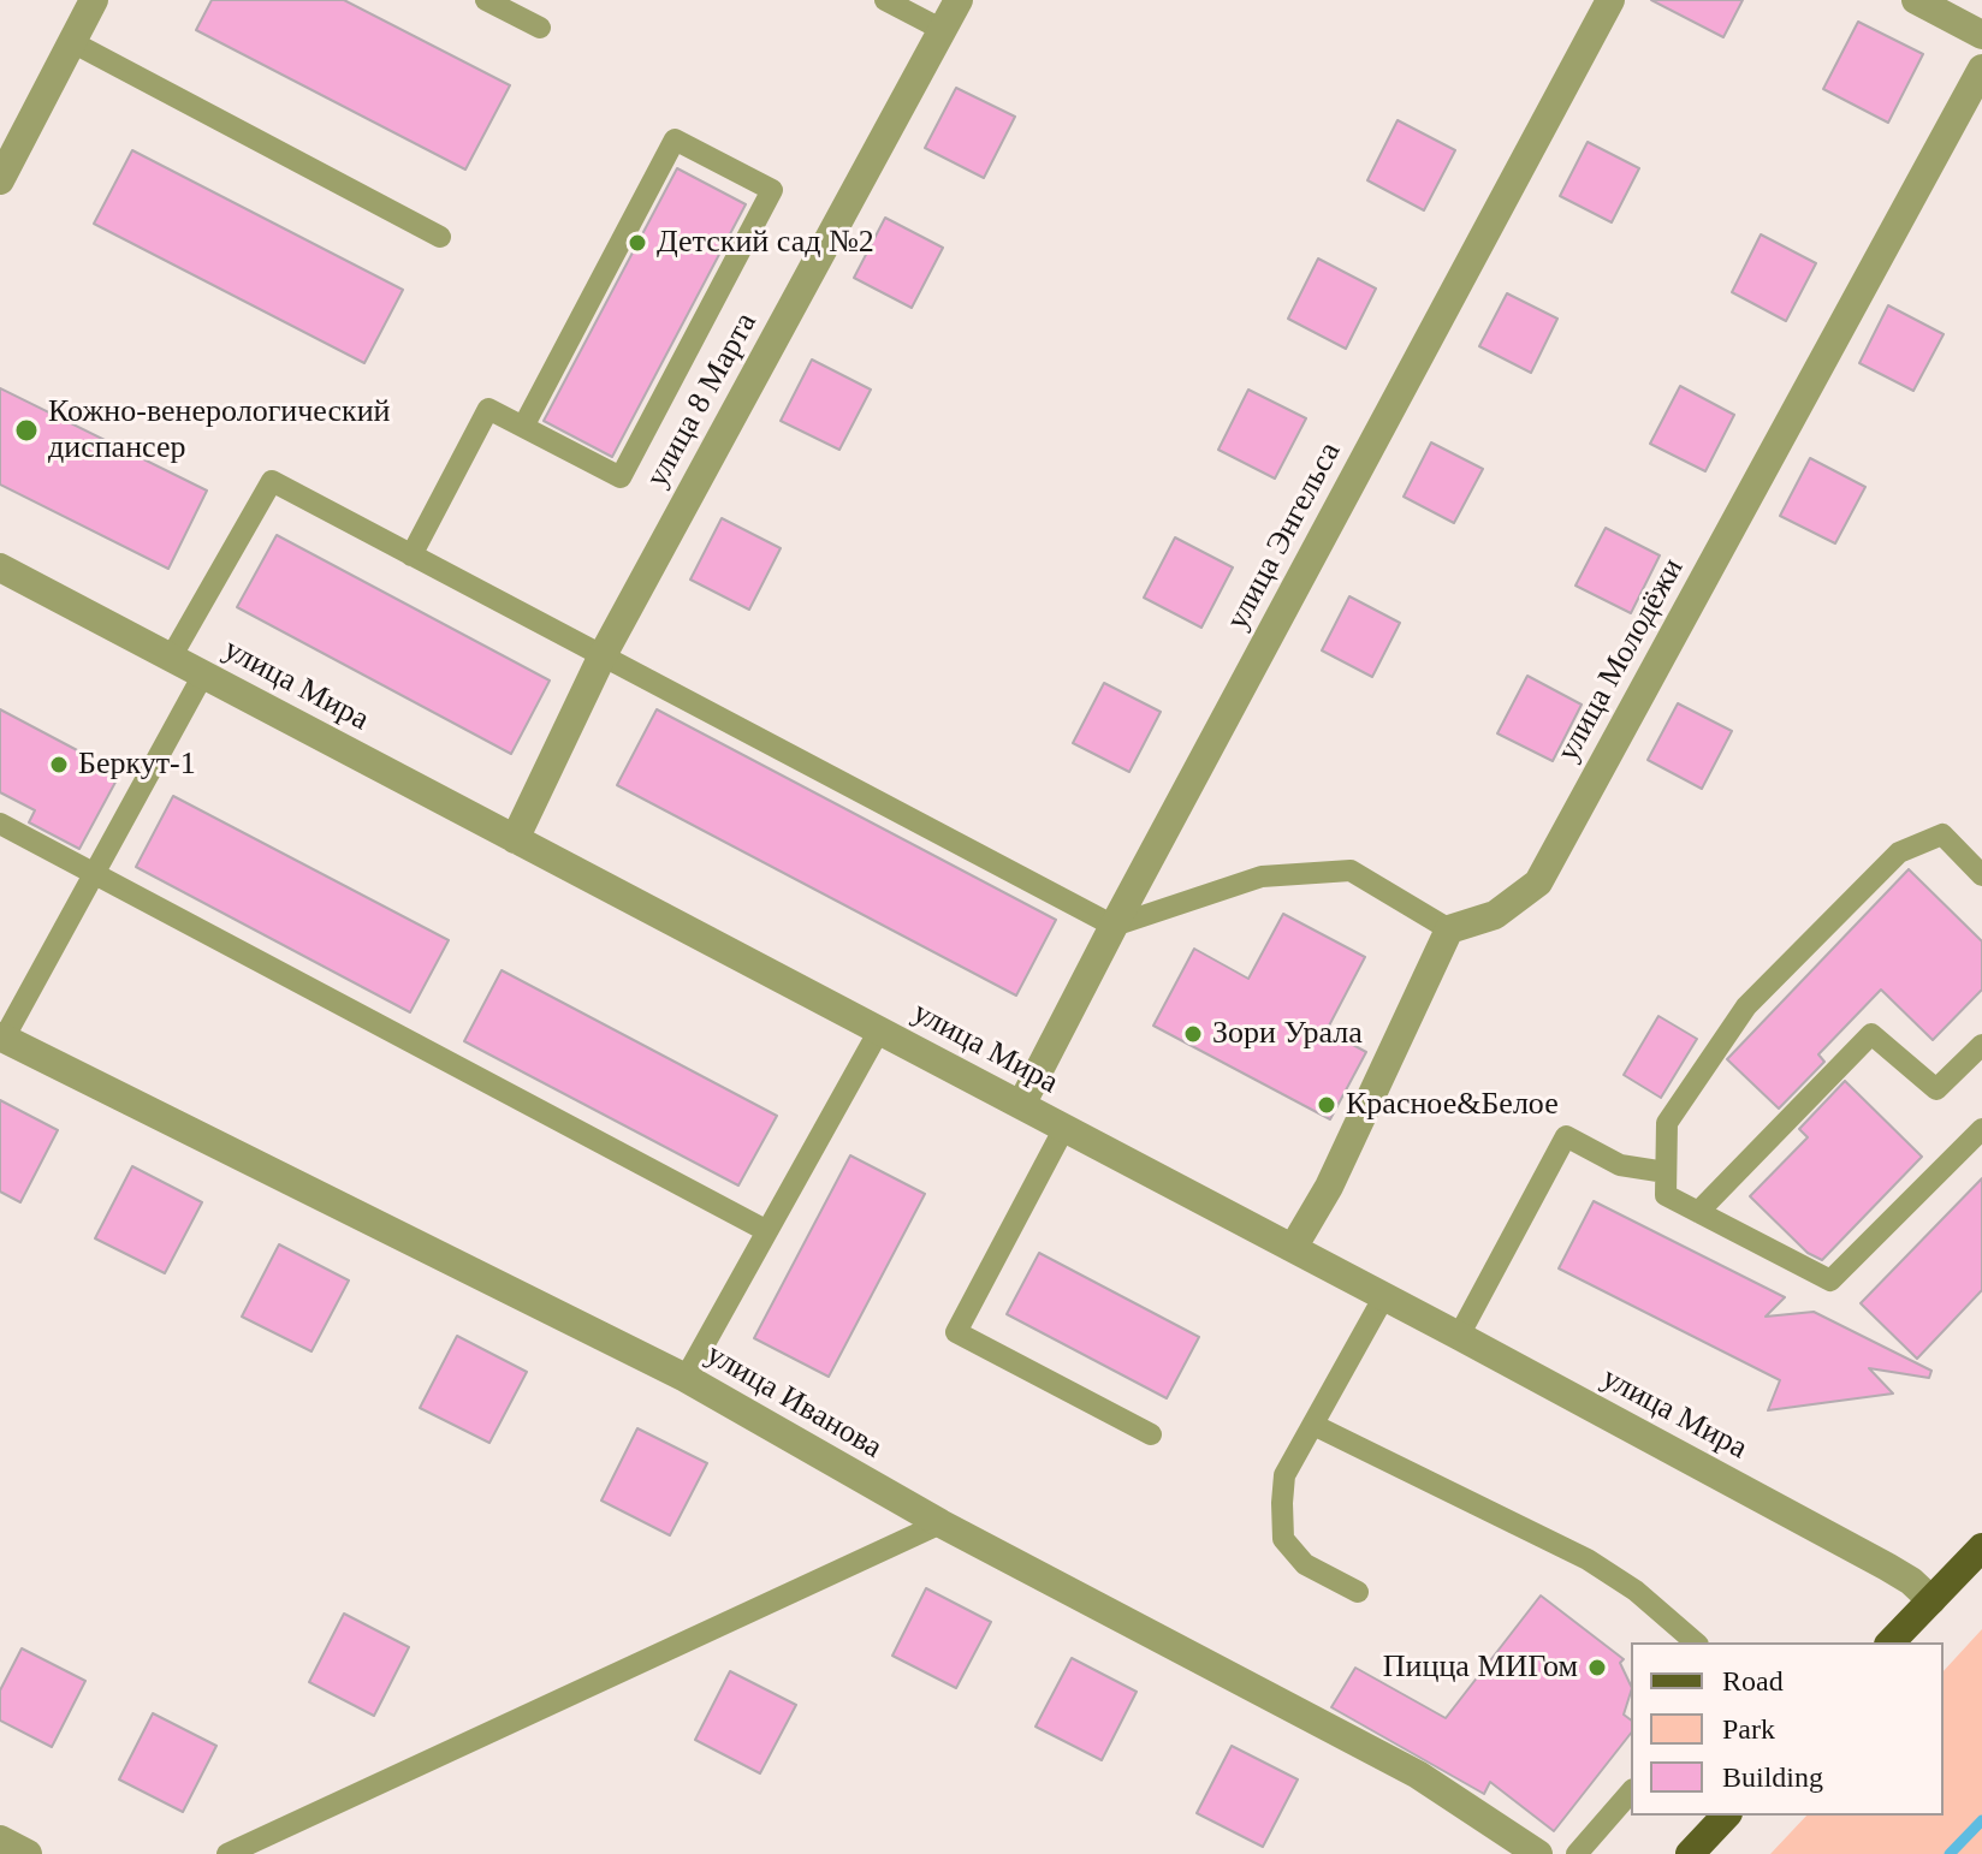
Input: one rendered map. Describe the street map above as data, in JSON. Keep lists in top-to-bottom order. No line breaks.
{"streets":{"street":["улица 8 Марта","улица Энгельса","улица Молодёжи","улица Мира","улица Иванова"]},"crossings":[["улица 8 Марта","улица Мира"],["улица Энгельса","улица Мира"]],"places":["Детский сад №2","Кожно-венерологический диспансер","Беркут-1","Зори Урала","Красное&Белое","Пицца МИГом"],"legend":["Road","Park","Building"]}
